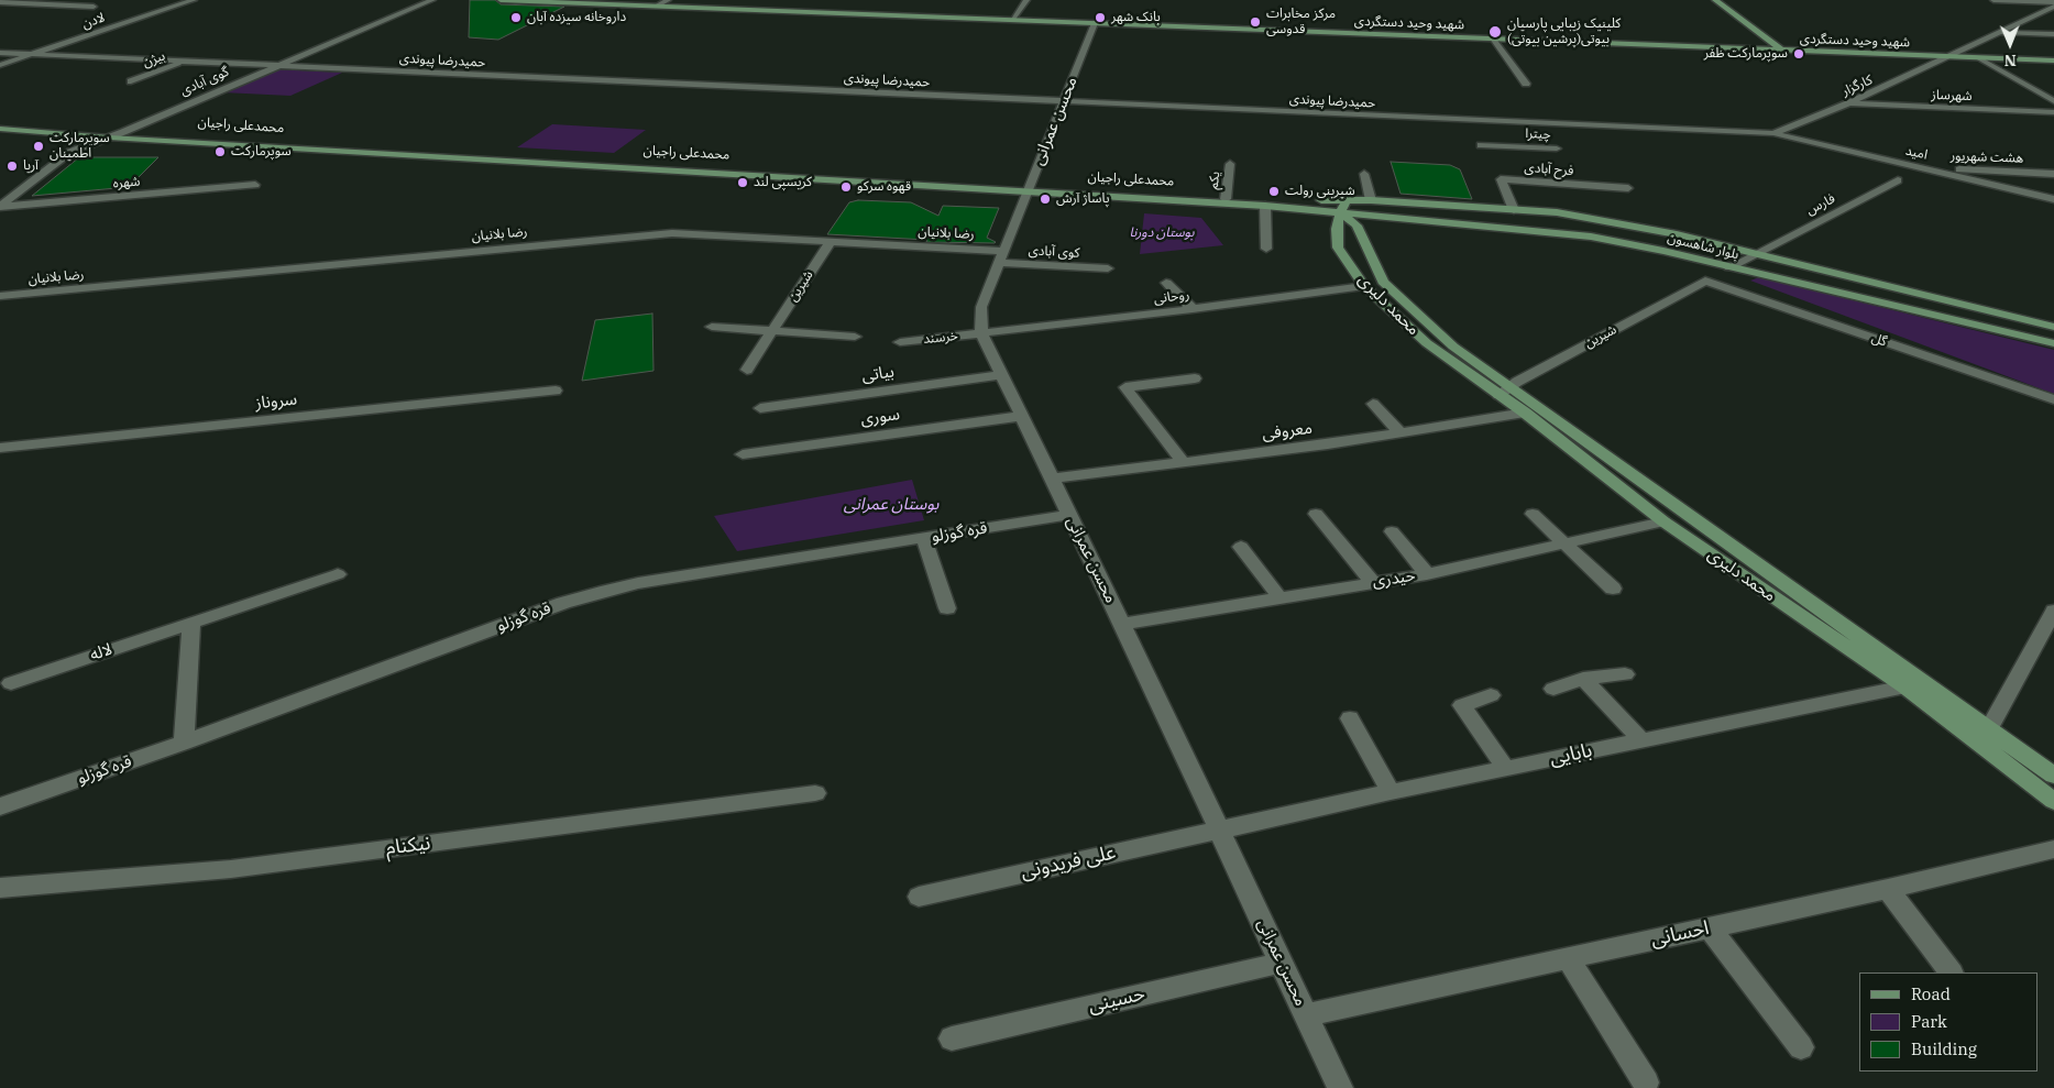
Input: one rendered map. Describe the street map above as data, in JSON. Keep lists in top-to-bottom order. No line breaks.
{"streets":{"main road":["شهید وحید دستگردی","محمدعلی راجیان","بلوار شاهسون","محمد دلیری"],"street":["لادن","بیژن","حمیدرضا پیوندی","گوی آبادی","کارگزار","شهرساز","محسن عمرانی","چیترا","امید","هشت شهریور","فرح آبادی","یکم","شهره","فارس","رضا بلانیان","کوی آبادی","شیرین","روحانی","خرسند","گل","بیاتی","سروناز","سوری","معروفی","قره گوزلو","حیدری","لاله","بابایی","نیکنام","علی فریدونی","احسانی","حسینی"]},"crossings":[["لادن","حمیدرضا پیوندی"],["شهید وحید دستگردی","کارگزار"],["شهید وحید دستگردی","محسن عمرانی"],["بیژن","حمیدرضا پیوندی"],["حمیدرضا پیوندی","گوی آبادی"],["حمیدرضا پیوندی","کارگزار"],["حمیدرضا پیوندی","محسن عمرانی"],["حمیدرضا پیوندی","چیترا"],["حمیدرضا پیوندی","امید"],["گوی آبادی","محمدعلی راجیان"],["گوی آبادی","شهره"],["کارگزار","شهرساز"],["کارگزار","امید"],["محسن عمرانی","محمدعلی راجیان"],["محسن عمرانی","رضا بلانیان"],["محسن عمرانی","کوی آبادی"],["محسن عمرانی","روحانی"],["محسن عمرانی","خرسند"],["محسن عمرانی","بیاتی"],["محسن عمرانی","سوری"],["محسن عمرانی","معروفی"],["محسن عمرانی","قره گوزلو"],["محسن عمرانی","حیدری"],["محسن عمرانی","بابایی"],["محسن عمرانی","علی فریدونی"],["محسن عمرانی","احسانی"],["محسن عمرانی","حسینی"],["محمدعلی راجیان","یکم"],["محمدعلی راجیان","بلوار شاهسون"],["محمدعلی راجیان","محمد دلیری"],["امید","هشت شهریور"],["فرح آبادی","بلوار شاهسون"],["فارس","بلوار شاهسون"],["رضا بلانیان","کوی آبادی"],["رضا بلانیان","شیرین"],["بلوار شاهسون","محمد دلیری"],["شیرین","محمد دلیری"],["شیرین","گل"],["روحانی","محمد دلیری"],["روحانی","خرسند"],["محمد دلیری","معروفی"],["محمد دلیری","حیدری"],["محمد دلیری","بابایی"],["بابایی","علی فریدونی"]],"parks":["بوستان دورنا","بوستان عمرانی"],"places":["داروخانه سیزده آبان","بانک شهر","مرکز مخابرات قدوسی","کلینیک زیبایی پارسیان بیوتی(پرشین بیوتی)","سوپرمارکت ظفر","سوپرمارکت اطمینان","سوپرمارکت","آریا","کریسپی لند","قهوه سرکو","شیرینی رولت","پاساژ آرش"],"legend":["Road","Park","Building"],"north":"bottom"}
